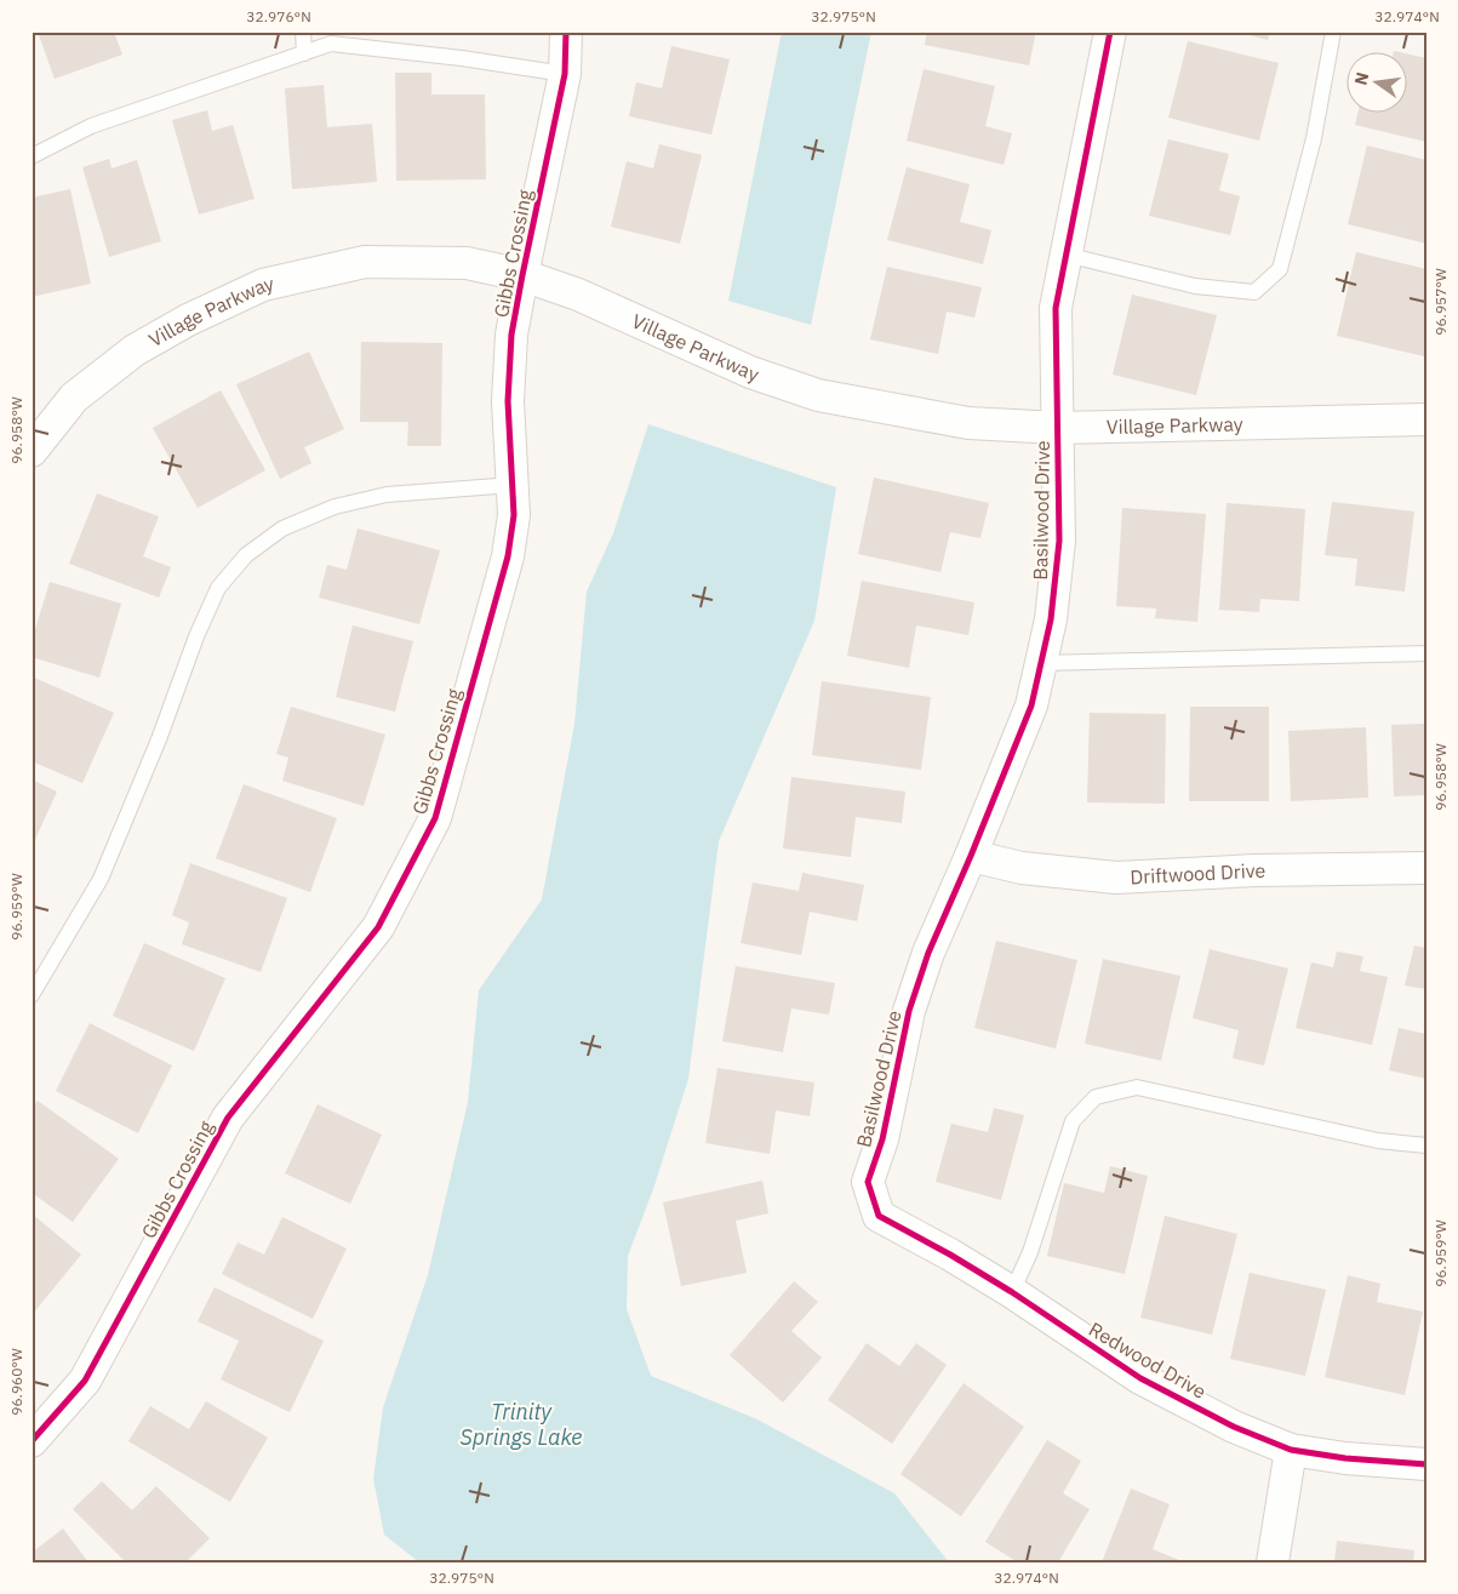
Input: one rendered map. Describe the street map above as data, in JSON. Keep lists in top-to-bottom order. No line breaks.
{"streets":{"street":["Gibbs Crossing","Village Parkway","Basilwood Drive","Driftwood Drive","Redwood Drive"]},"crossings":[["Gibbs Crossing","Village Parkway"],["Village Parkway","Basilwood Drive"],["Basilwood Drive","Driftwood Drive"],["Basilwood Drive","Redwood Drive"]],"water":["Trinity Springs Lake"],"north":"left","coordinates":["32.976°N","32.975°N","32.974°N","96.957°W","96.958°W","96.959°W","96.960°W"]}
